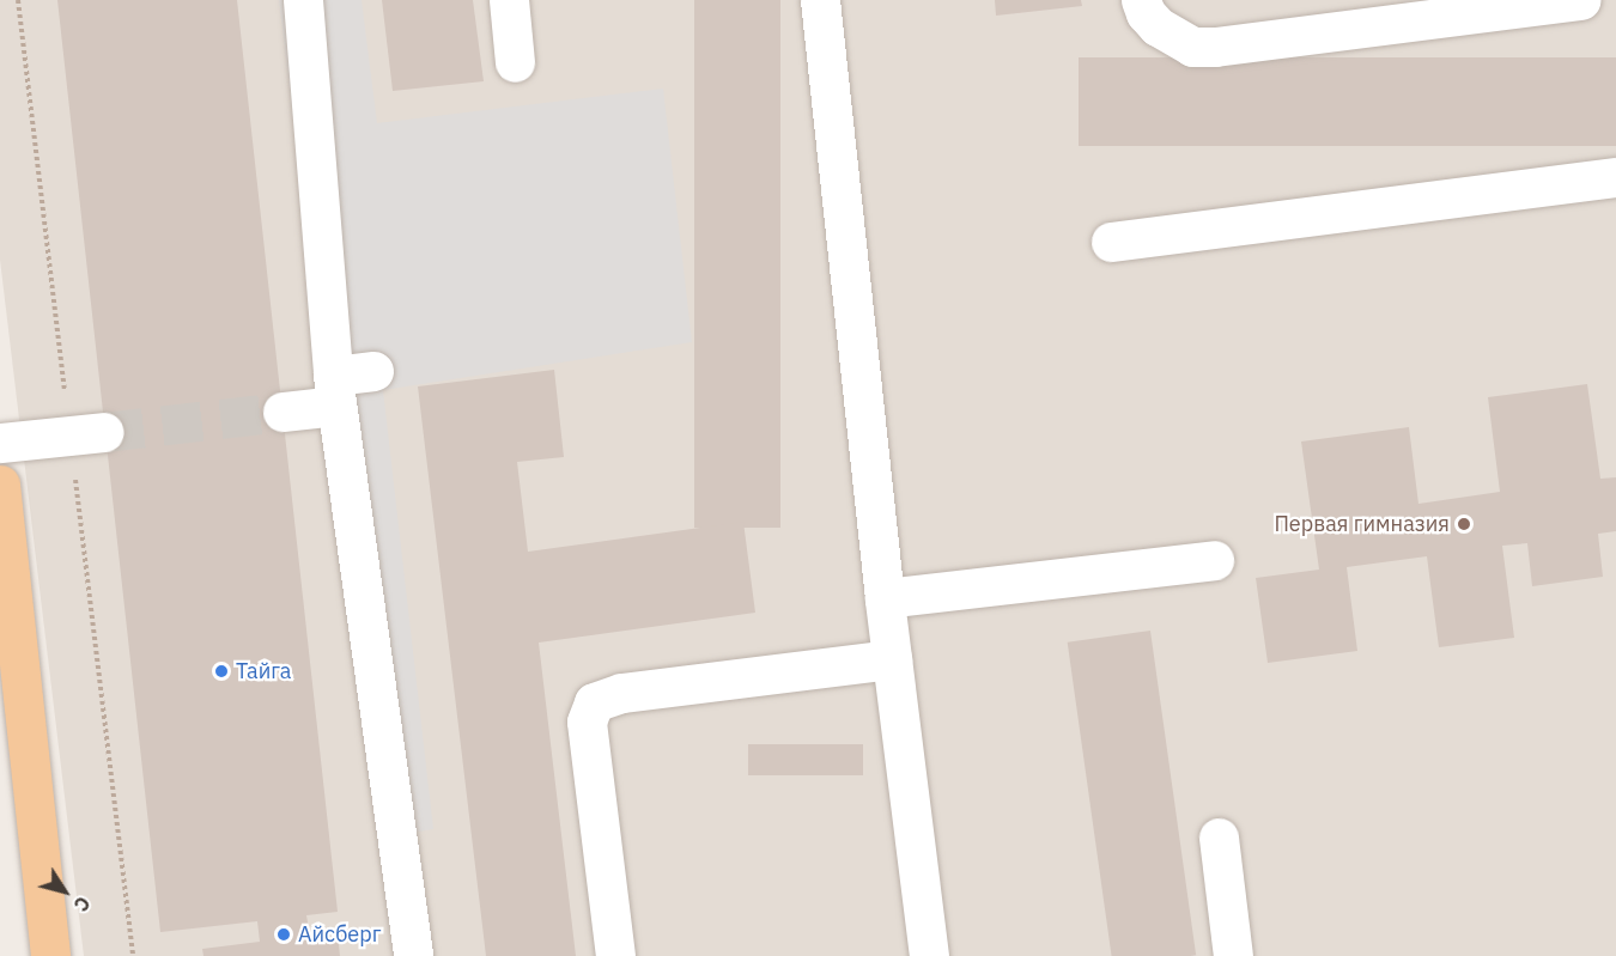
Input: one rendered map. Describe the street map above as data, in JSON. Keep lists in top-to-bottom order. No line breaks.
{"places":["Первая гимназия","Тайга","Айсберг"],"north":"bottom right"}
